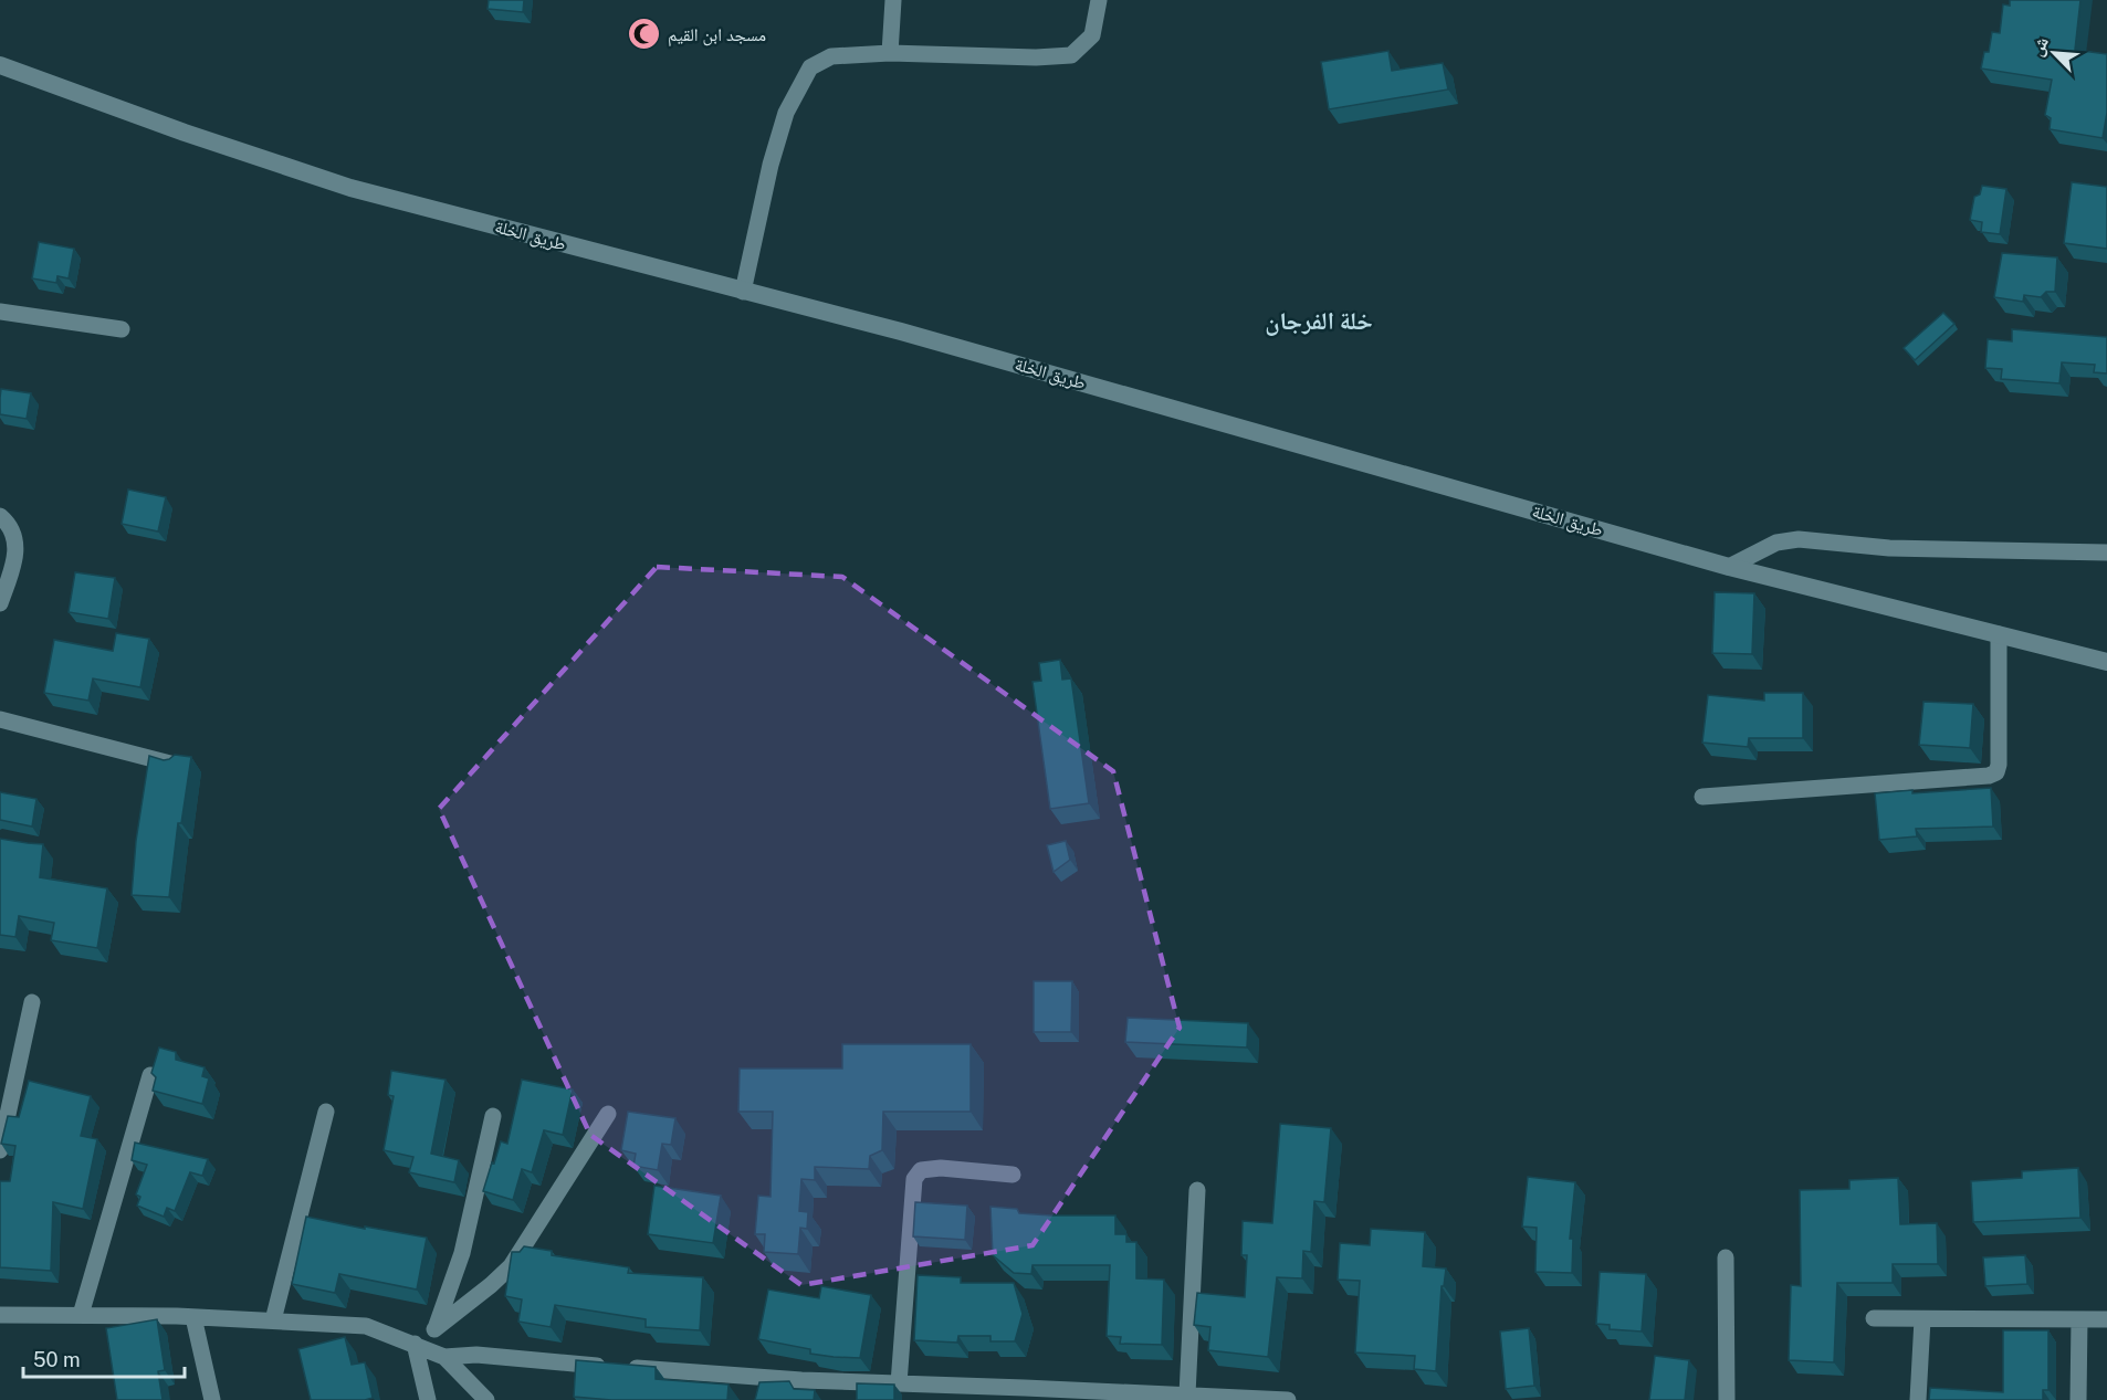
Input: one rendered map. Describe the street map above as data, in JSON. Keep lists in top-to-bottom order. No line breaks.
{"streets":{"street":["طريق الخلة"]},"districts":["خلة الفرجان"],"places":{"mosque":["مسجد ابن القيم"]},"scale_bar":"50 m","north":"top left"}
